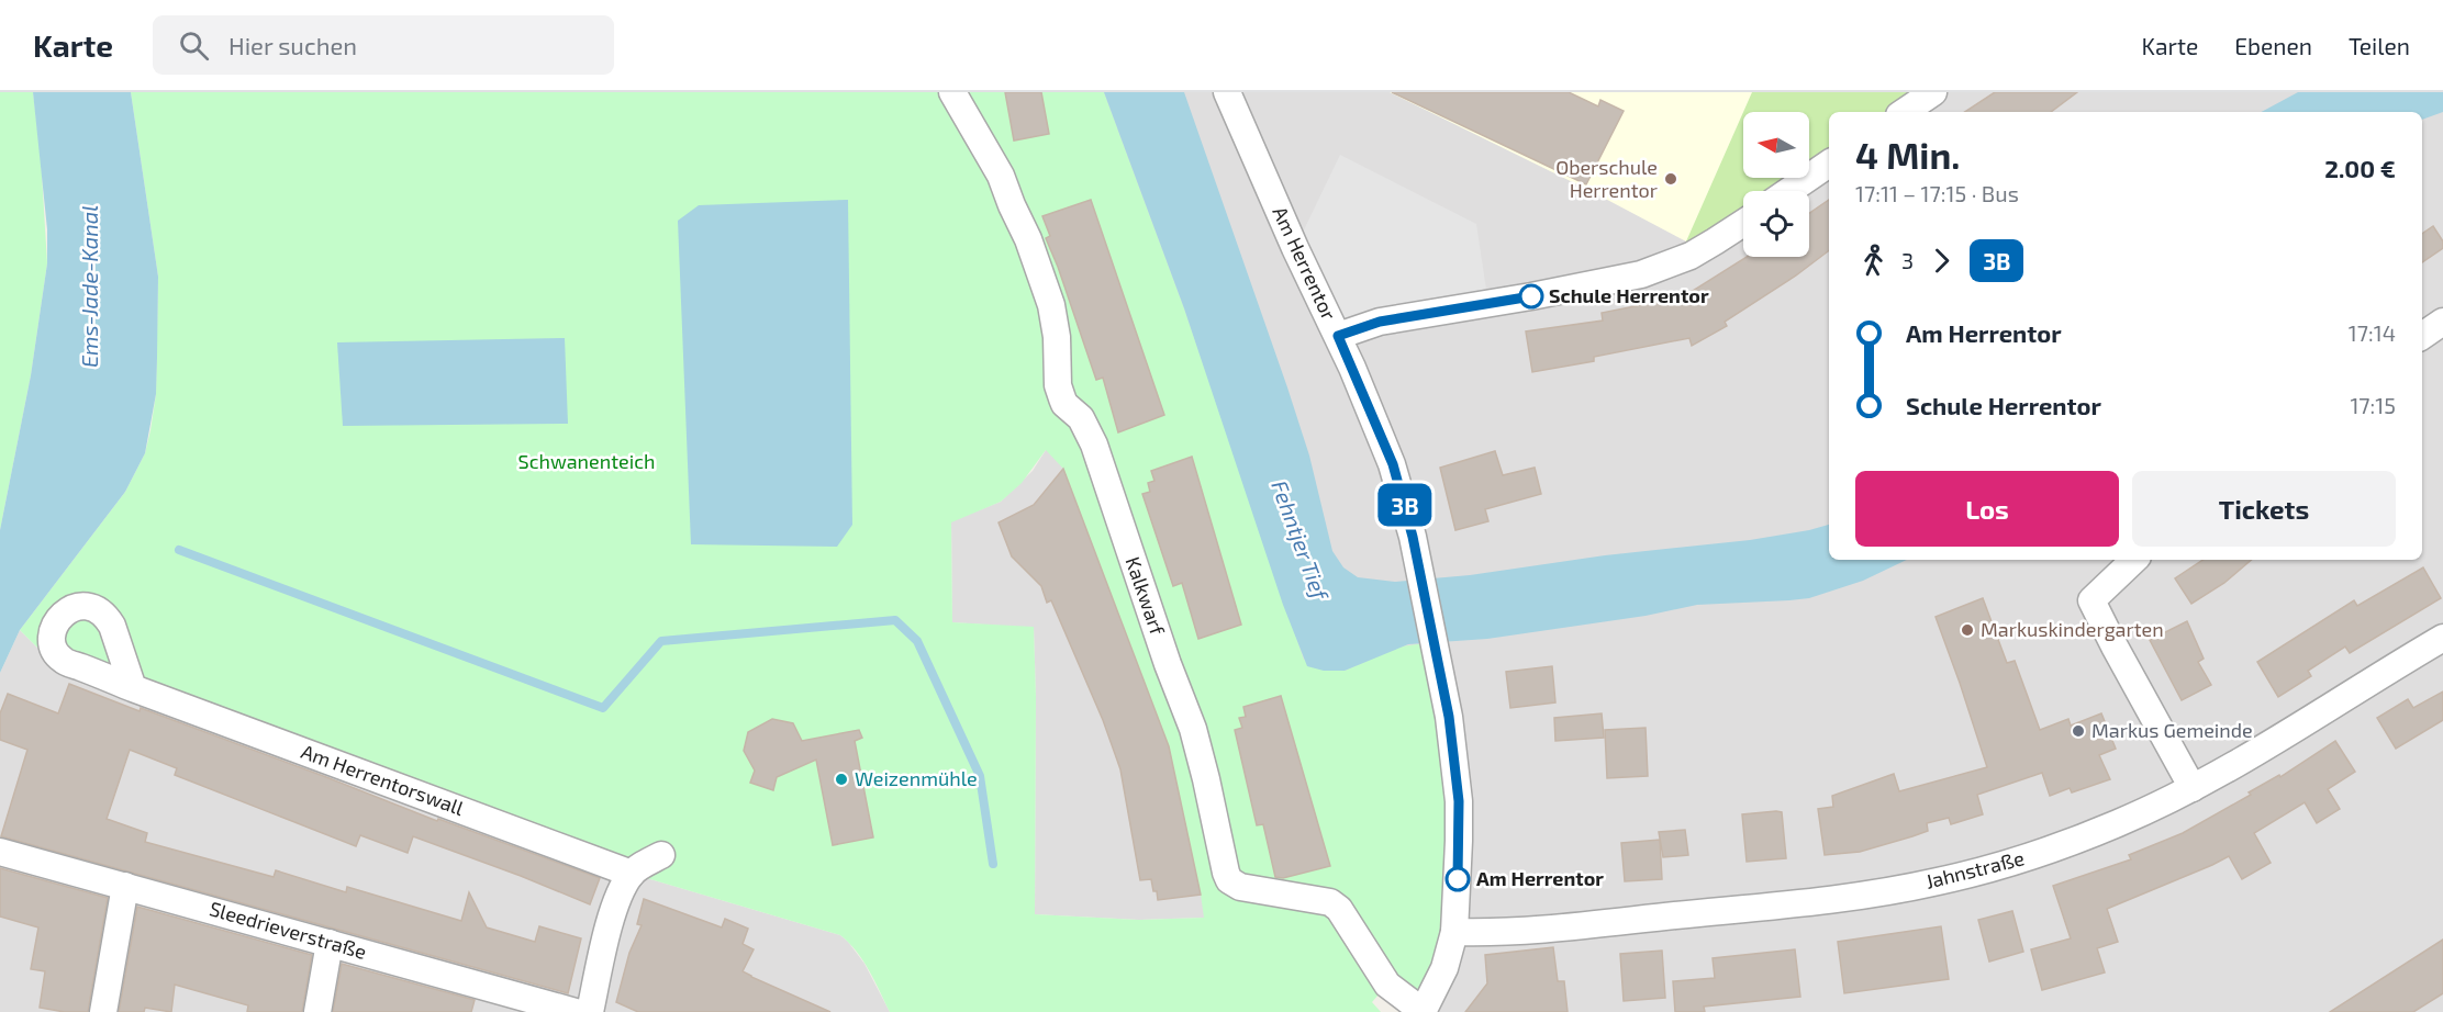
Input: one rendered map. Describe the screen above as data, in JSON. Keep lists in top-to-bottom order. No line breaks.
{"streets":{"street":["Am Herrentor","Kalkwarf","Am Herrentorswall","Jahnstraße","Sleedrieverstraße"]},"crossings":[["Am Herrentor","Kalkwarf"],["Am Herrentor","Jahnstraße"]],"water":["Ems-Jade-Kanal","Fehntjer Tief"],"parks":["Schwanenteich"],"places":["Oberschule Herrentor","Schule Herrentor","Markuskindergarten","Markus Gemeinde","Weizenmühle","Am Herrentor"],"lines":["bus line 3B"],"north":"left","page":{"header":"Karte","search":"Hier suchen","nav":["Karte","Ebenen","Teilen"],"on_map":"3B","heading":["4 Min.","17:11 – 17:15 · Bus","2.00 €"],"legs":["3","3B"],"list":[{"name":"Am Herrentor","value":"17:14"},{"name":"Schule Herrentor","value":"17:15"}],"buttons":["Los","Tickets"]}}
